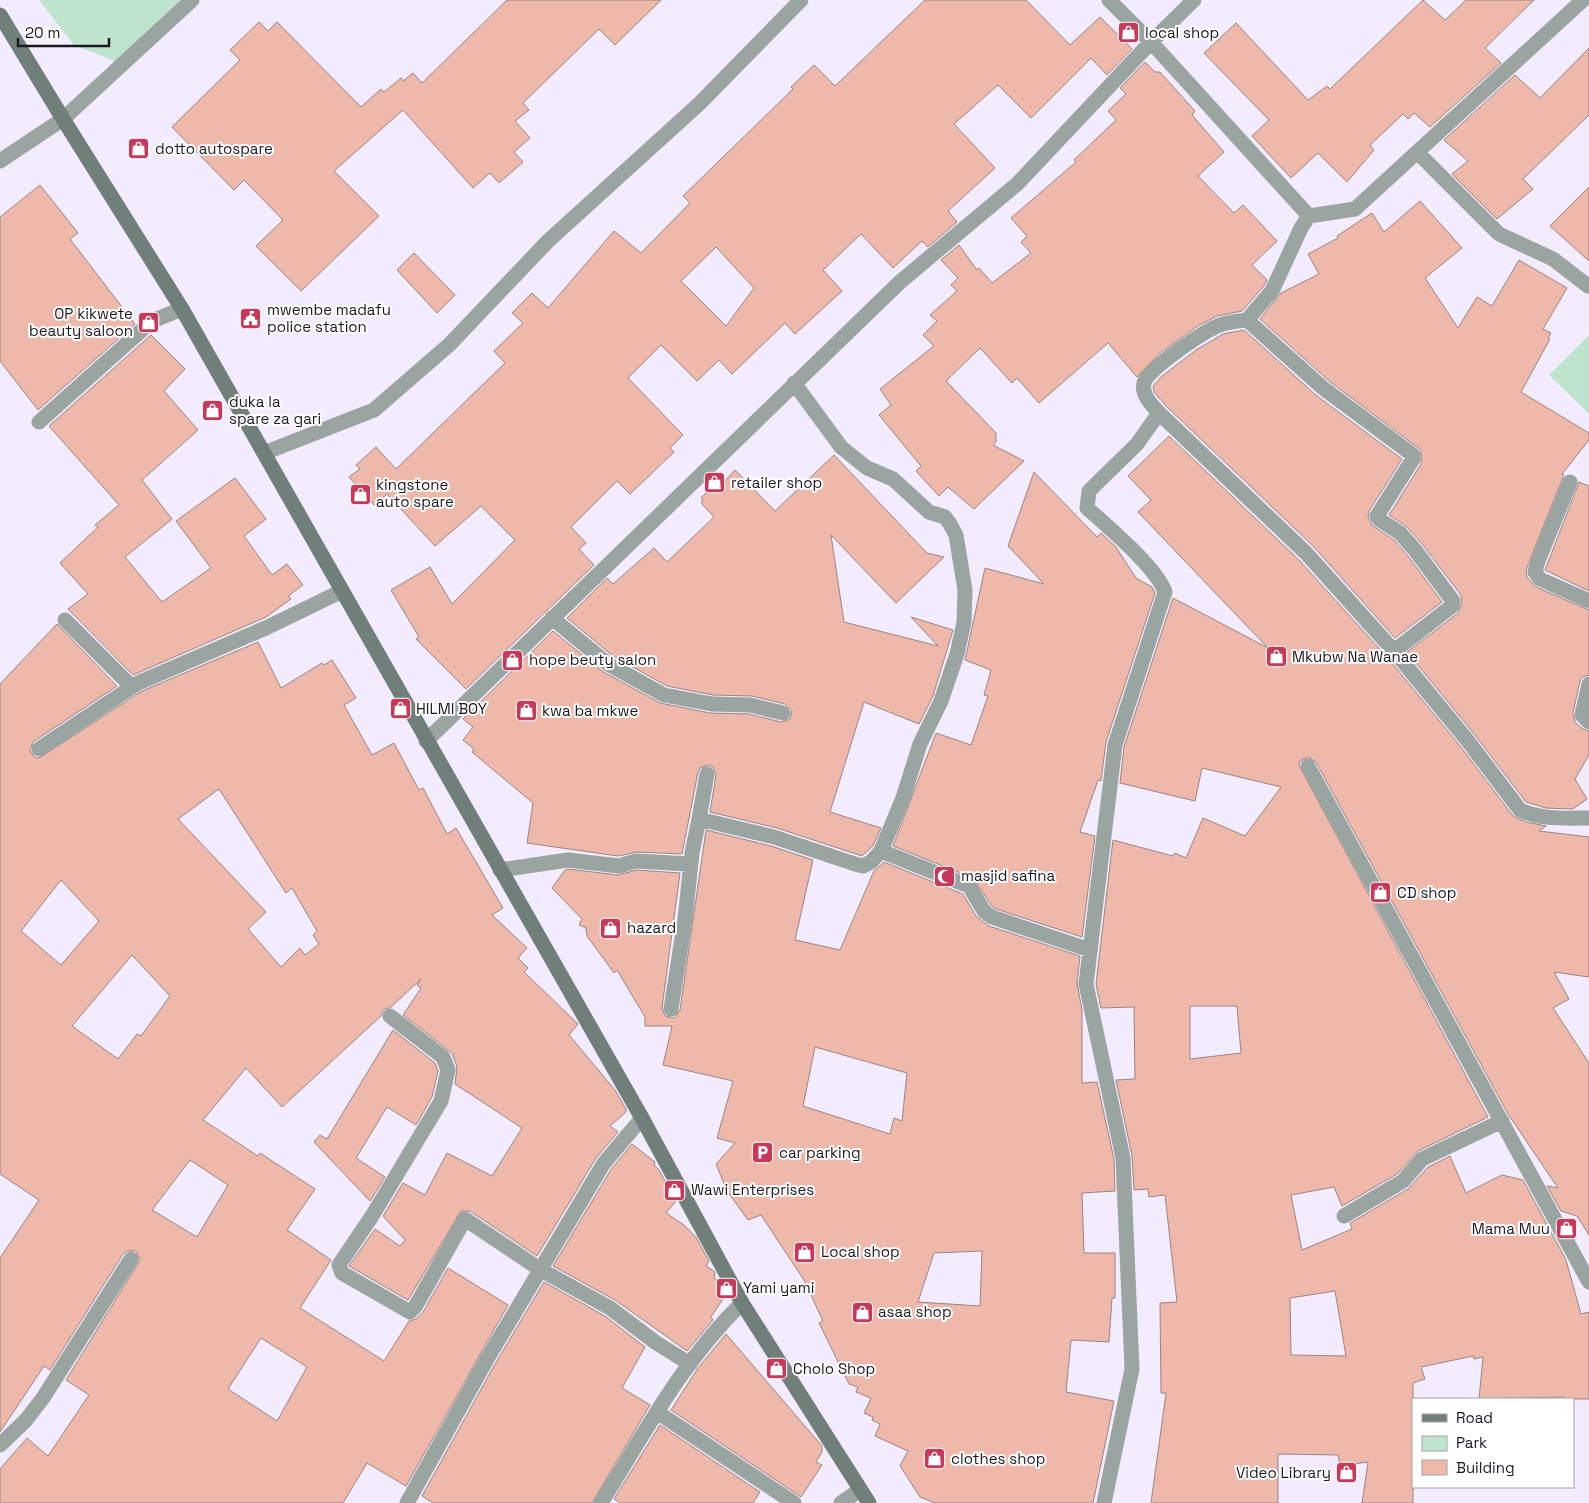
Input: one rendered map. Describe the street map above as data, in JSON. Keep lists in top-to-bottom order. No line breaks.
{"places":{"shop":["local shop","dotto autospare","OP kikwete beauty saloon","duka la spare za gari","retailer shop","kingstone auto spare","Mkubw Na Wanae","hope beuty salon","HILMI BOY","kwa ba mkwe","CD shop","hazard","Wawi Enterprises","Mama Muu","Local shop","Yami yami","asaa shop","Cholo Shop","clothes shop","Video Library"],"public building":["mwembe madafu police station"],"mosque":["masjid safina"],"parking":["car parking"]},"legend":["Road","Park","Building"],"scale_bar":"20 m"}
